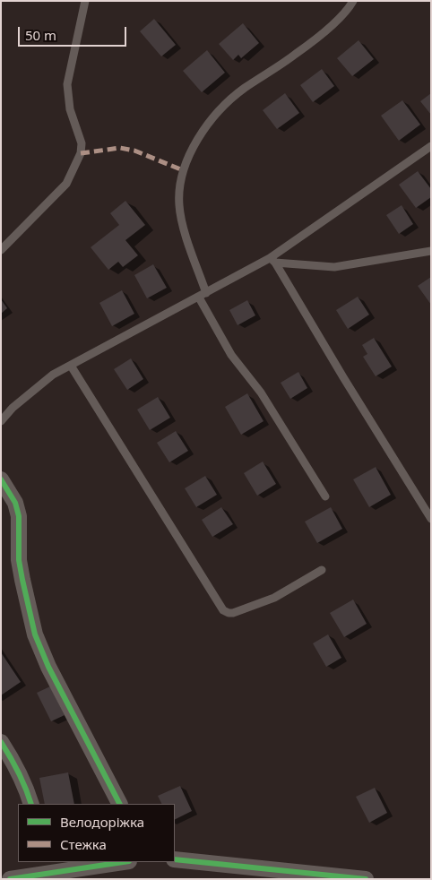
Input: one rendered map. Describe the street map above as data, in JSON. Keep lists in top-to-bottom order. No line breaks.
{"legend":["Велодоріжка","Стежка"],"scale_bar":"50 m"}
